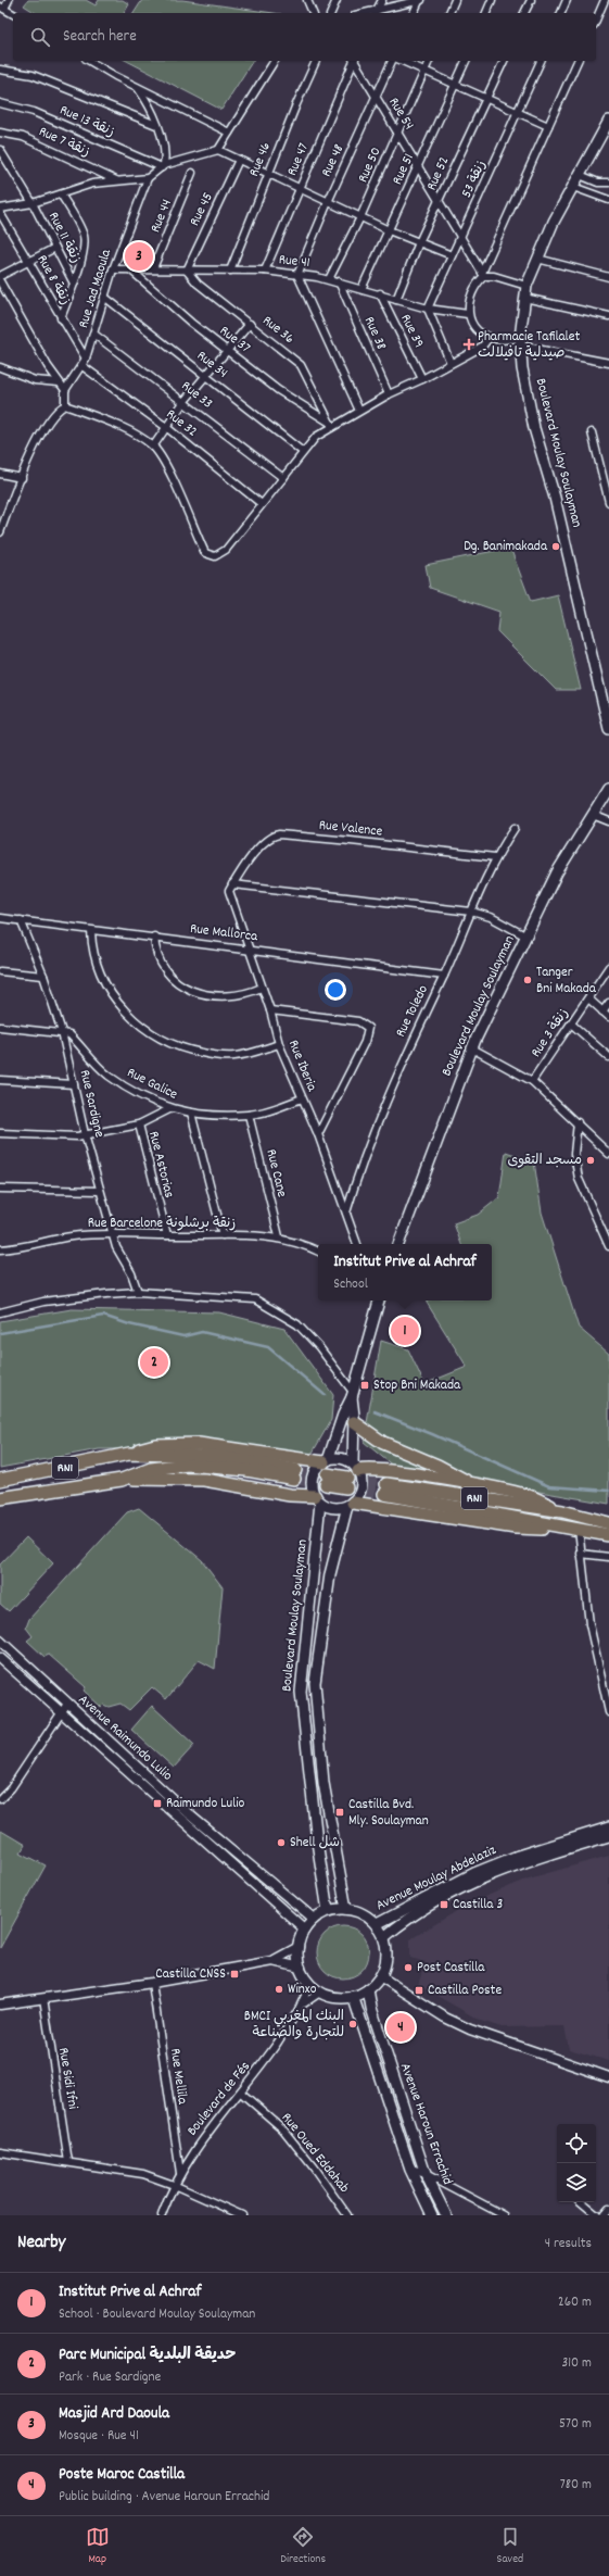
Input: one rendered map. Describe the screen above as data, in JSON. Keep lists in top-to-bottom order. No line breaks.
{"streets":{"highway":["RN1"],"main road":["Boulevard Moulay Soulayman","Avenue Moulay Abdelaziz","Avenue Haroun Errachid"],"street":["Rue 54","Rue 13 زنقة","Rue 7 زنقة","Rue 46","Rue 47","Rue 48","Rue 50","Rue 51","Rue 52","زنقة 53","Rue 45","Rue 44","Rue 11 زنقة","Rue 41","Rue 8 زنقة","Rue Jad Maoula","Rue 36","Rue 39","Rue 38","Rue 37","Rue 34","Rue 33","Rue 32","Rue Valence","Rue Mallorca","Rue Toledo","Rue 3 زنقة","Rue Iberia","Rue Galice","Rue Sardigne","Rue Astorias","Rue Cane","Rue Barcelone زنقة برشلونة","Avenue Raimundo Lulio","Rue Mellila","Rue Sidi Ifni","Boulevard de Fés","Rue Oued Eddahab"]},"crossings":[["Rue 54","Rue 48"],["Rue 54","Rue 50"],["Rue 54","Rue 51"],["Rue 54","Rue 52"],["Rue 54","زنقة 53"],["Rue 46","Rue 41"],["Rue 47","Rue 41"],["Rue 48","Rue 41"],["Rue 50","Rue 41"],["Rue 51","Rue 41"],["Rue 52","Rue 41"],["زنقة 53","Rue 41"],["Rue 45","Rue 41"],["Rue 45","Rue 36"],["Rue 44","Rue 41"],["Rue 41","Rue Jad Maoula"],["Rue 41","Rue 36"],["Rue 41","Rue 39"],["Rue 41","Rue 38"],["Rue 41","Rue 37"],["Rue 8 زنقة","Rue Jad Maoula"],["Rue Jad Maoula","Rue 34"],["Rue Jad Maoula","Rue 33"],["Rue Jad Maoula","Rue 32"],["Rue 36","Rue 37"],["Boulevard Moulay Soulayman","Avenue Raimundo Lulio"],["Boulevard Moulay Soulayman","Avenue Moulay Abdelaziz"],["Boulevard Moulay Soulayman","Boulevard de Fés"],["Boulevard Moulay Soulayman","Avenue Haroun Errachid"],["Rue Valence","Rue Toledo"],["Rue Valence","Rue Iberia"],["Rue Mallorca","Rue Toledo"],["Rue Mallorca","Rue Iberia"],["Rue Mallorca","Rue Sardigne"],["Rue Toledo","Rue Iberia"],["Rue Iberia","Rue Galice"],["Rue Galice","Rue Sardigne"],["Rue Galice","Rue Cane"],["Rue Sardigne","Rue Barcelone زنقة برشلونة"],["Rue Astorias","Rue Barcelone زنقة برشلونة"],["Rue Cane","Rue Barcelone زنقة برشلونة"],["Avenue Raimundo Lulio","Avenue Moulay Abdelaziz"],["Avenue Raimundo Lulio","Boulevard de Fés"],["Avenue Raimundo Lulio","Avenue Haroun Errachid"],["Avenue Moulay Abdelaziz","Boulevard de Fés"],["Avenue Moulay Abdelaziz","Avenue Haroun Errachid"],["Rue Mellila","Boulevard de Fés"],["Boulevard de Fés","Avenue Haroun Errachid"],["Boulevard de Fés","Rue Oued Eddahab"]],"places":{"health":["Pharmacie Tafilalet صيدلية تافيلالت"],"other":["Dg. Banimakada","Tanger Bni Makada","مسجد التقوى","Shell شل","Post Castilla","Winxo","BMCI البنك المغربي للتجارة والصناعة"],"transit":["Stop Bni Makada","Raimundo Lulio","Castilla Bvd. Mly. Soulayman","Castilla 3","Castilla CNSS","Castilla Poste"]},"page":{"search":"Search here","pins":["3","1","2","4"],"popup":["Institut Prive al Achraf","School"],"heading":["Nearby","4 results"],"list":[{"mark":"1","name":"Institut Prive al Achraf","note":"School · Boulevard Moulay Soulayman","value":"260 m"},{"mark":"2","name":"Parc Municipal حديقة البلدية","note":"Park · Rue Sardigne","value":"310 m"},{"mark":"3","name":"Masjid Ard Daoula","note":"Mosque · Rue 41","value":"570 m"},{"mark":"4","name":"Poste Maroc Castilla","note":"Public building · Avenue Haroun Errachid","value":"780 m"}],"nav":["Map","Directions","Saved"]}}
